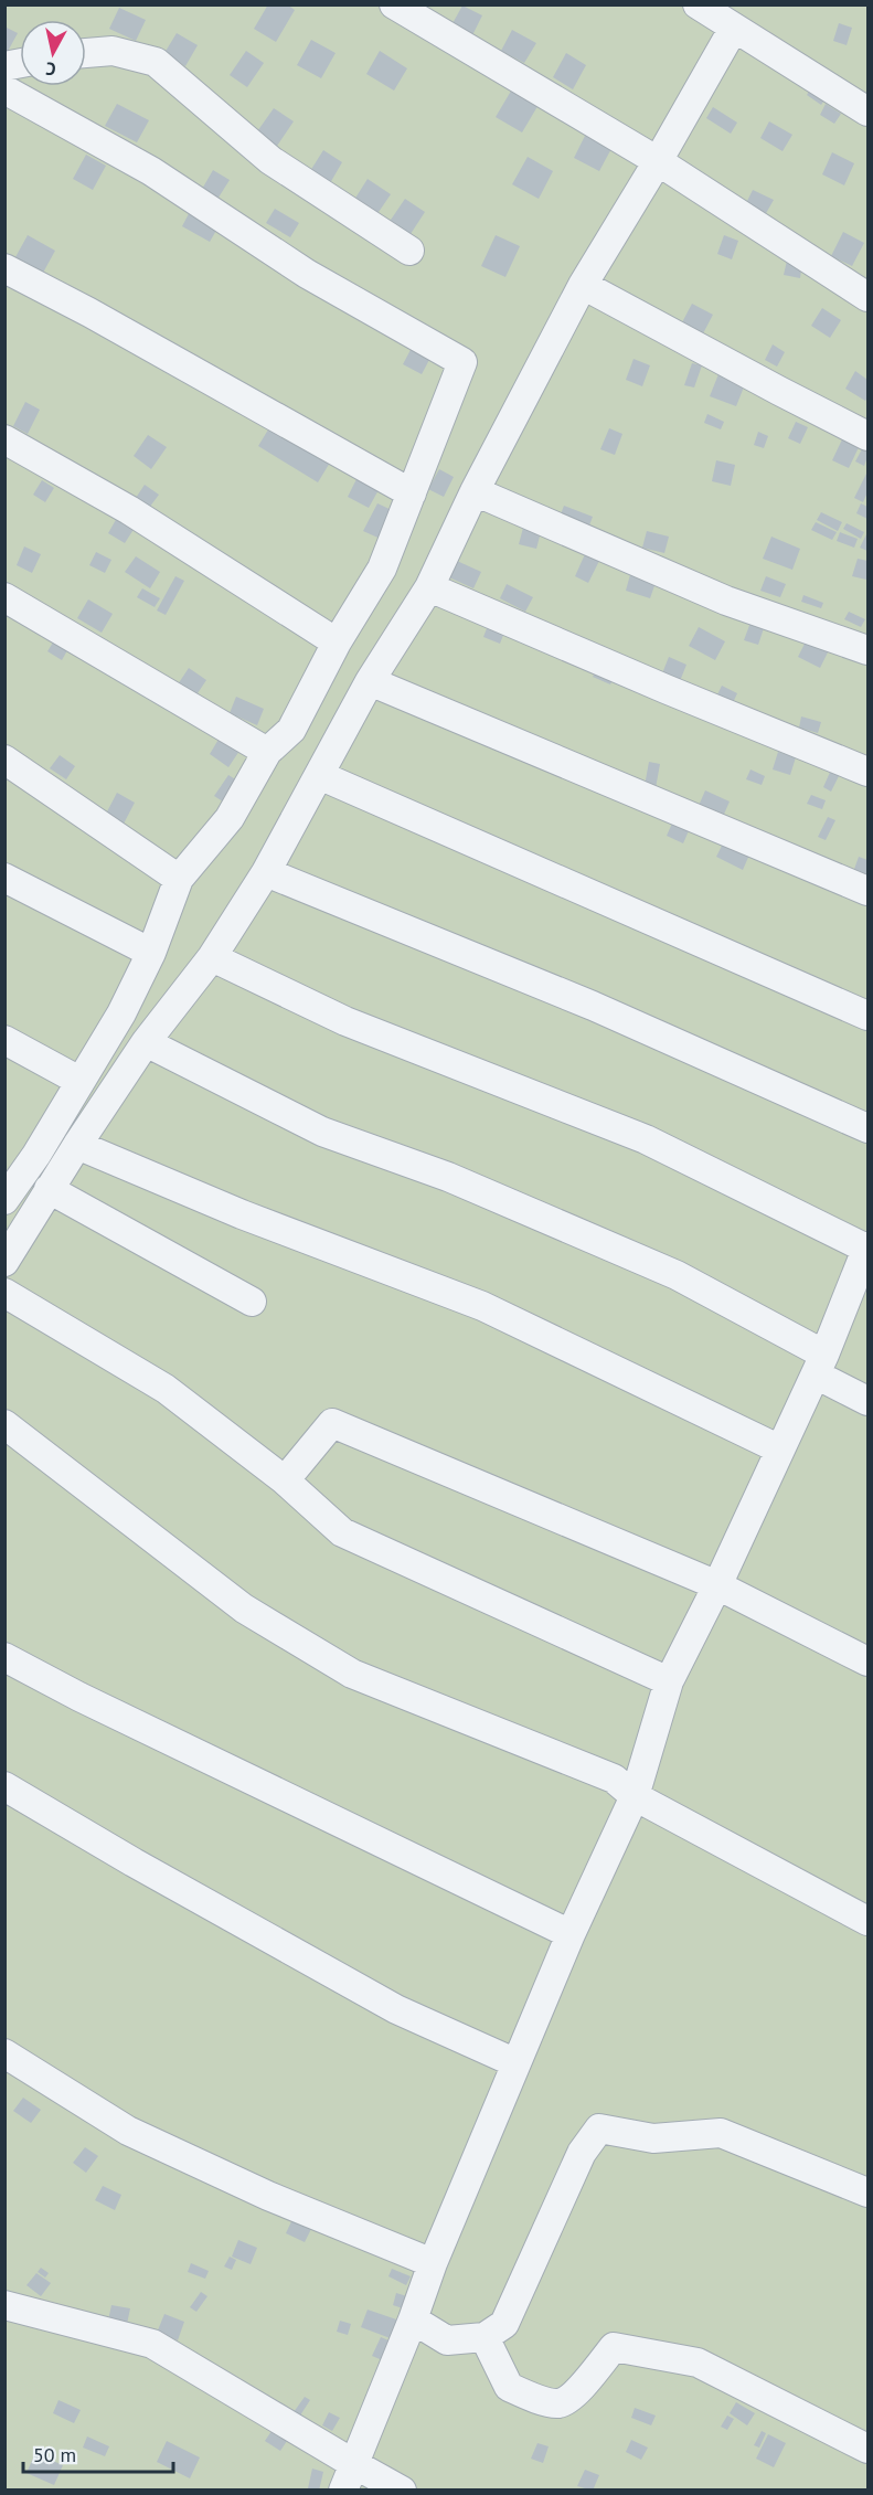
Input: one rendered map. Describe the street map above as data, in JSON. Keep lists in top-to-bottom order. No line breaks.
{"scale_bar":"50 m","north":"bottom"}
